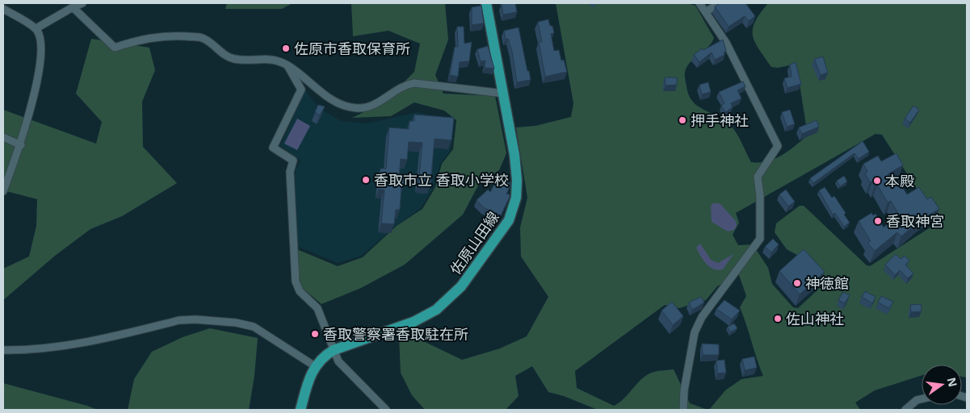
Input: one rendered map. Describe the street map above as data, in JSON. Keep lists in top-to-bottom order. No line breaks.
{"streets":{"main road":["佐原山田線"]},"places":["佐原市香取保育所","押手神社","香取市立 香取小学校","本殿","香取神宮","神徳館","佐山神社","香取警察署香取駐在所"],"north":"right"}
